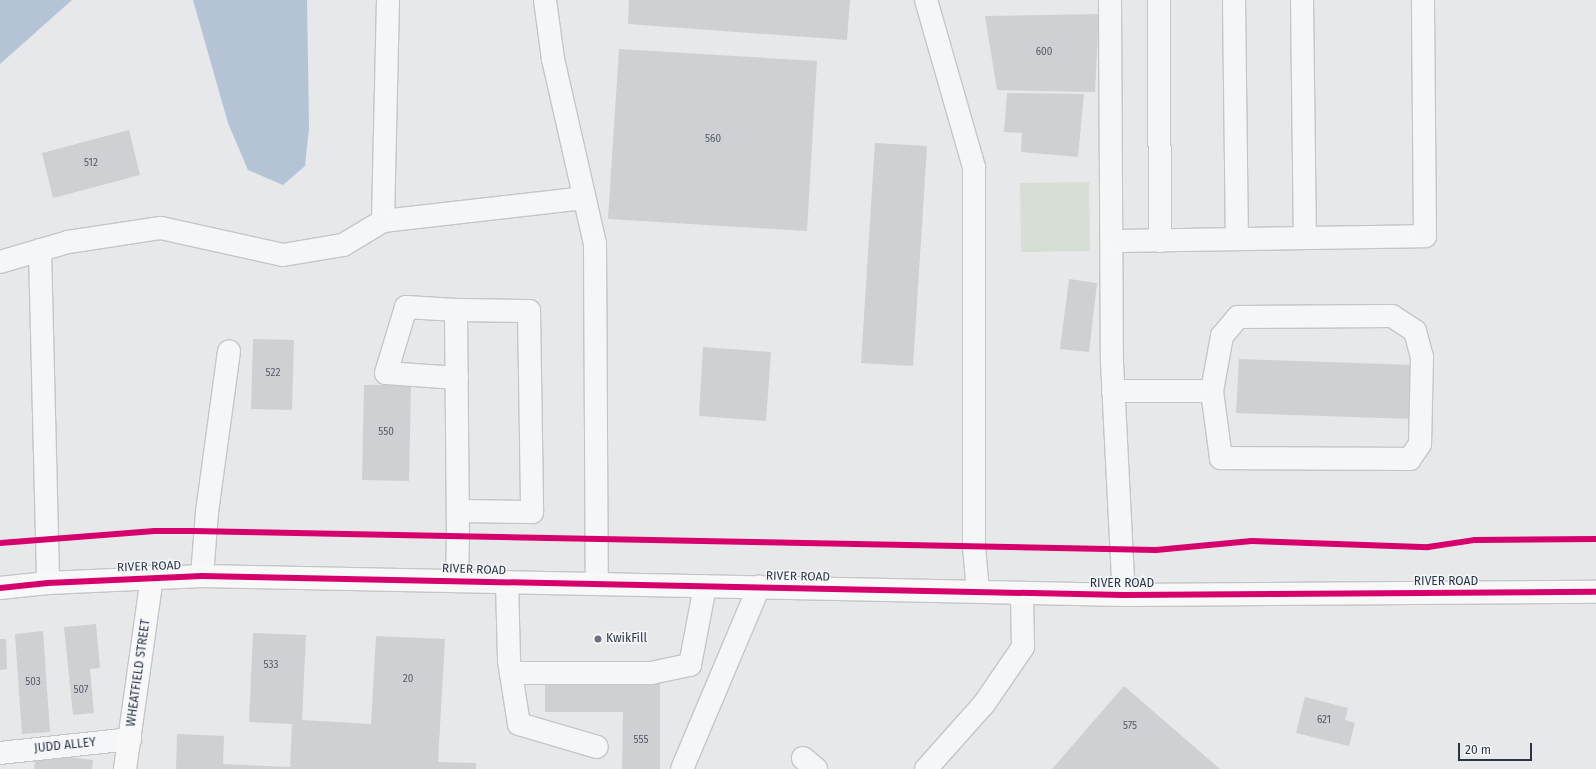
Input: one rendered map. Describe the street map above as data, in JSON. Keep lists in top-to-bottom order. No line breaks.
{"streets":{"main road":["RIVER ROAD","WHEATFIELD STREET"],"lane":["JUDD ALLEY"]},"crossings":[["RIVER ROAD","WHEATFIELD STREET"],["WHEATFIELD STREET","JUDD ALLEY"]],"places":["KwikFill"],"house_numbers":["600","560","512","522","550","533","20","503","507","621","575","555"],"scale_bar":"20 m"}
